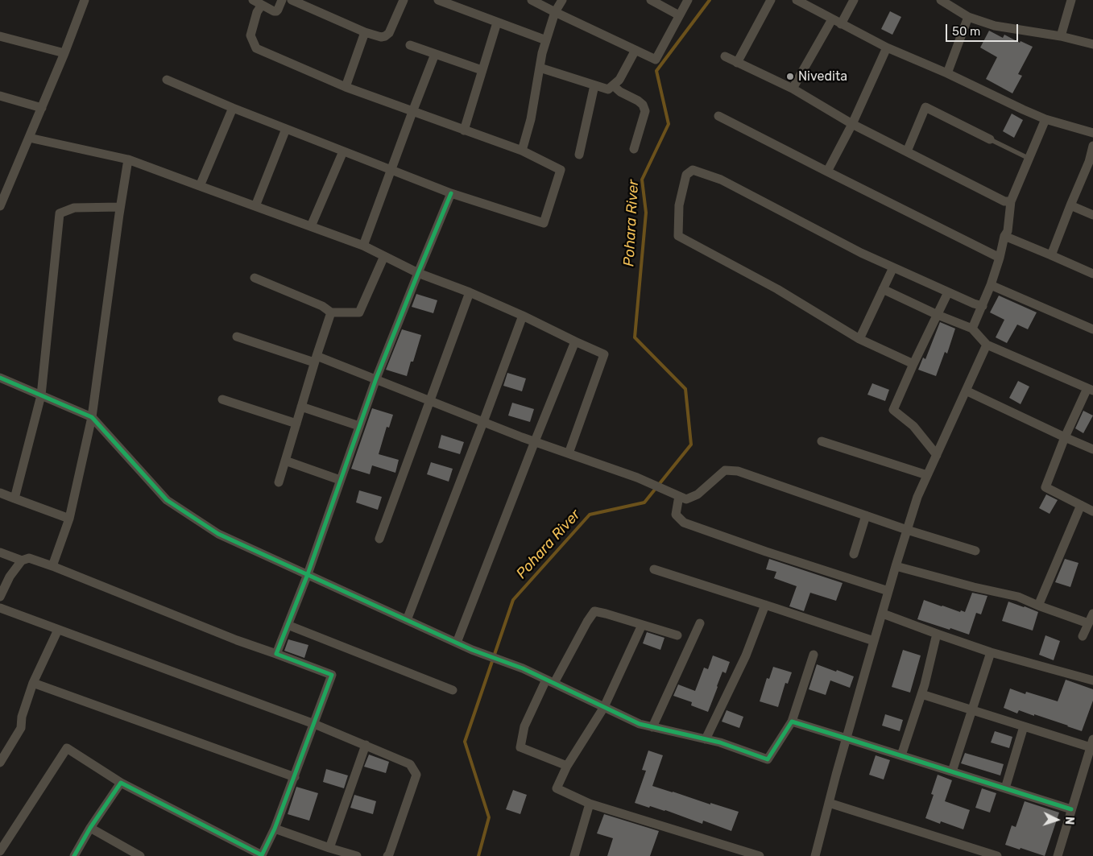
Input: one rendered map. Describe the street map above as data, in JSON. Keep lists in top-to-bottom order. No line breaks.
{"water":["Pohara River"],"places":["Nivedita"],"scale_bar":"50 m","north":"right"}
